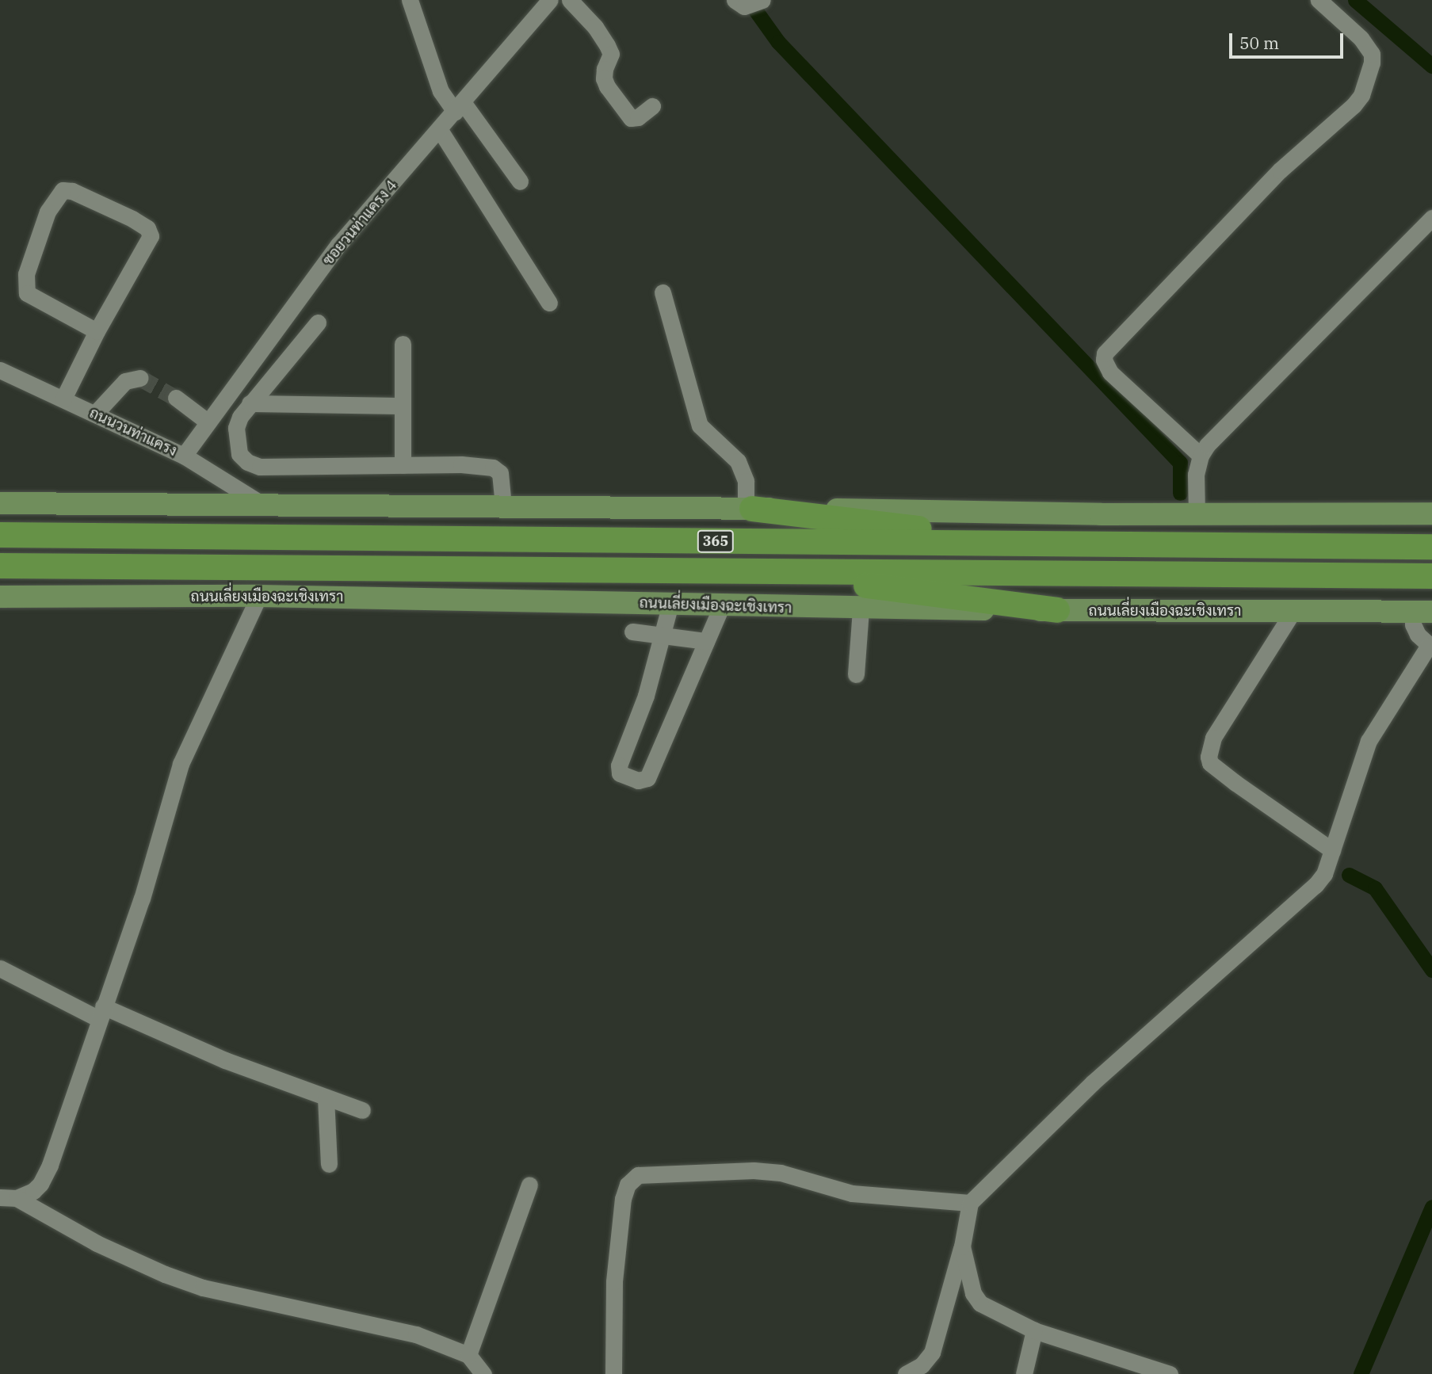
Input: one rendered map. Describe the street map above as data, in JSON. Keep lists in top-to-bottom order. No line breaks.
{"streets":{"highway":["365","ถนนเลี่ยงเมืองฉะเชิงเทรา"],"street":["ซอยวนท่าแครง 4","ถนนวนท่าแครง"]},"crossings":[["ซอยวนท่าแครง 4","ถนนวนท่าแครง"],["ถนนวนท่าแครง","365"]],"scale_bar":"50 m"}
